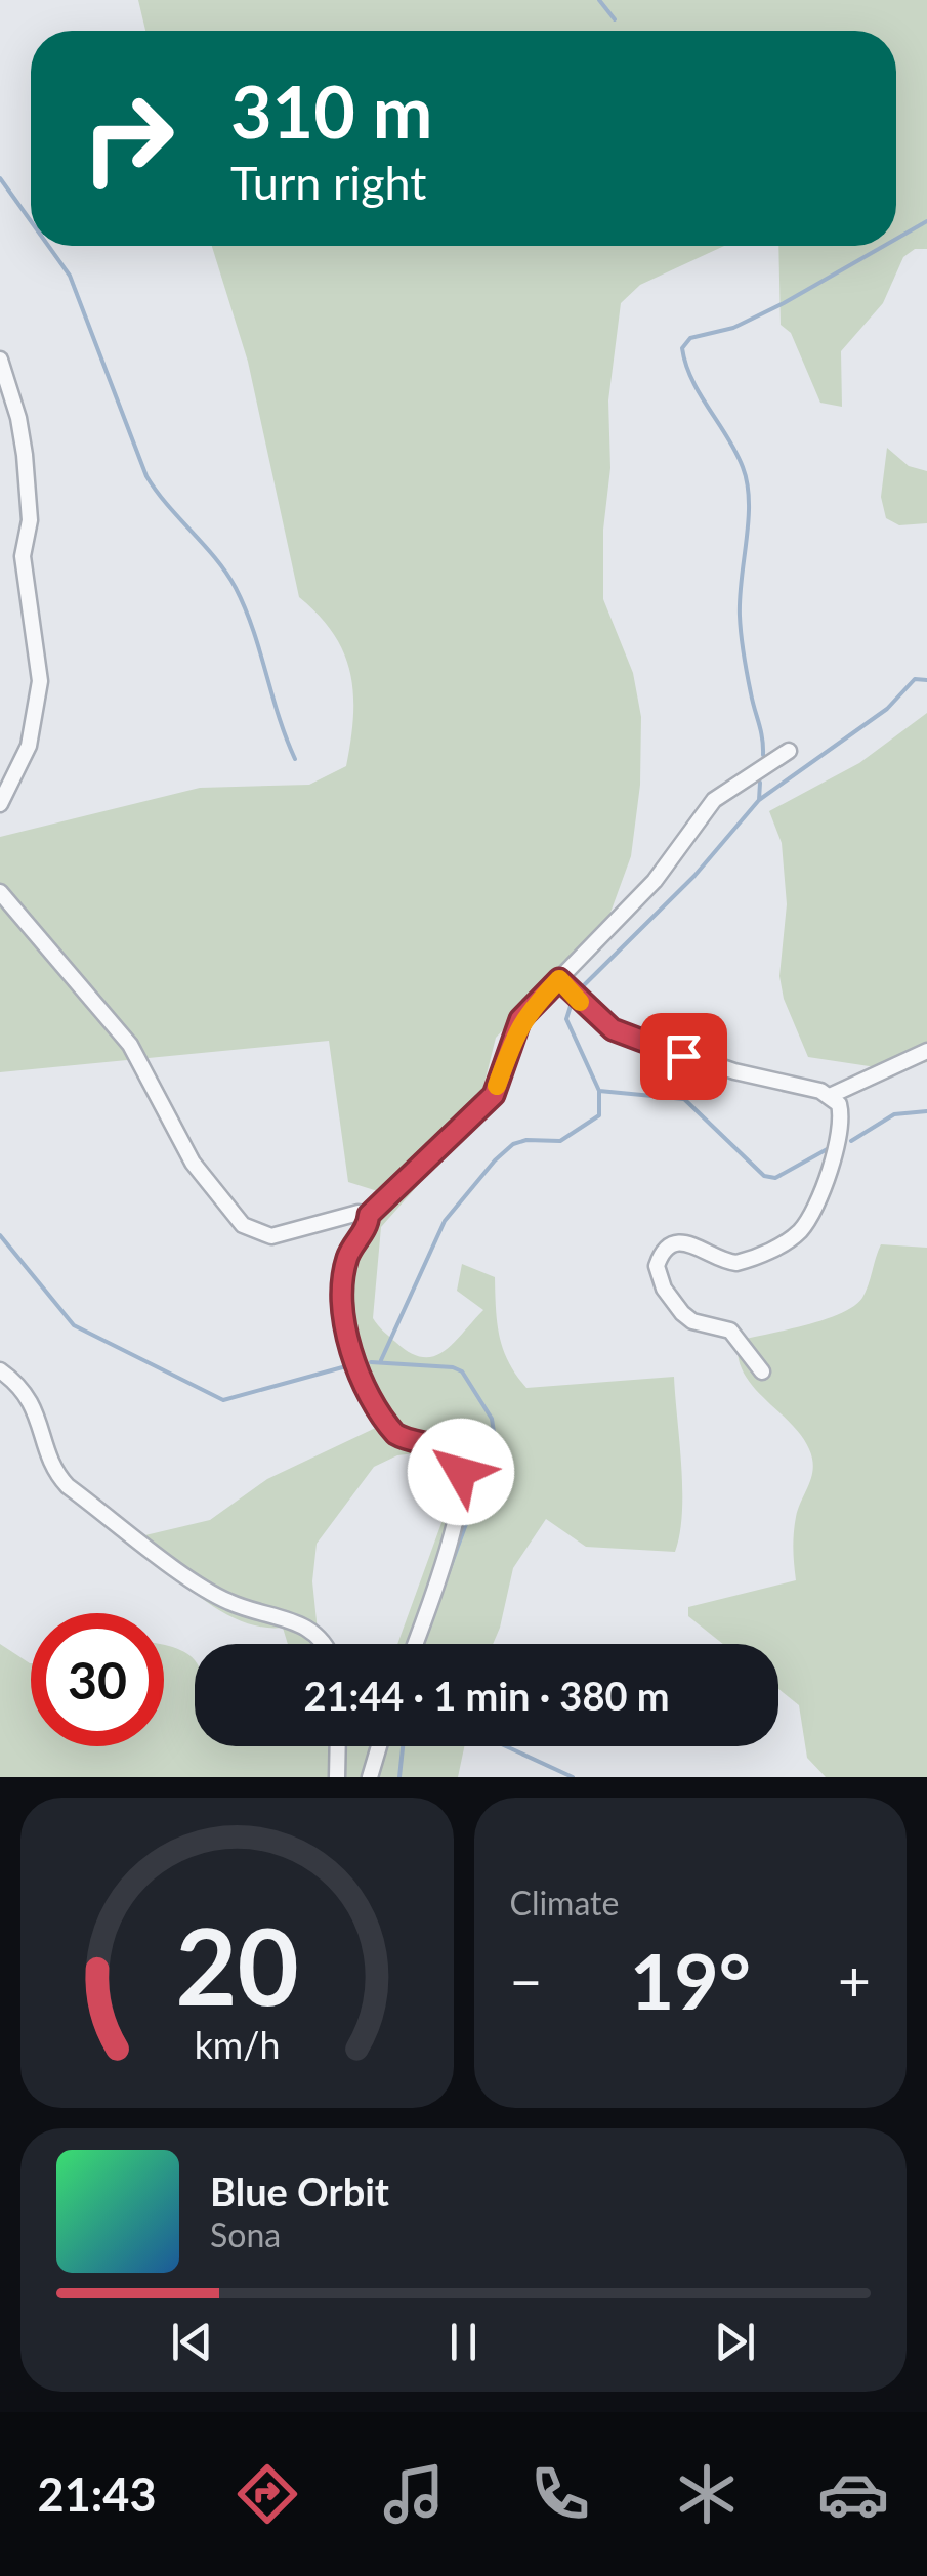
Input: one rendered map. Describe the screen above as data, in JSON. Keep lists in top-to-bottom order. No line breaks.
{"page":{"turn":["310 m","Turn right"],"limit":"30","trip":"21:44 · 1 min · 380 m","tile":"Climate","heat":["−","19°","+"],"song":["Blue Orbit","Sona"],"tabs":"21:43","gauge":["20","km/h"]}}
